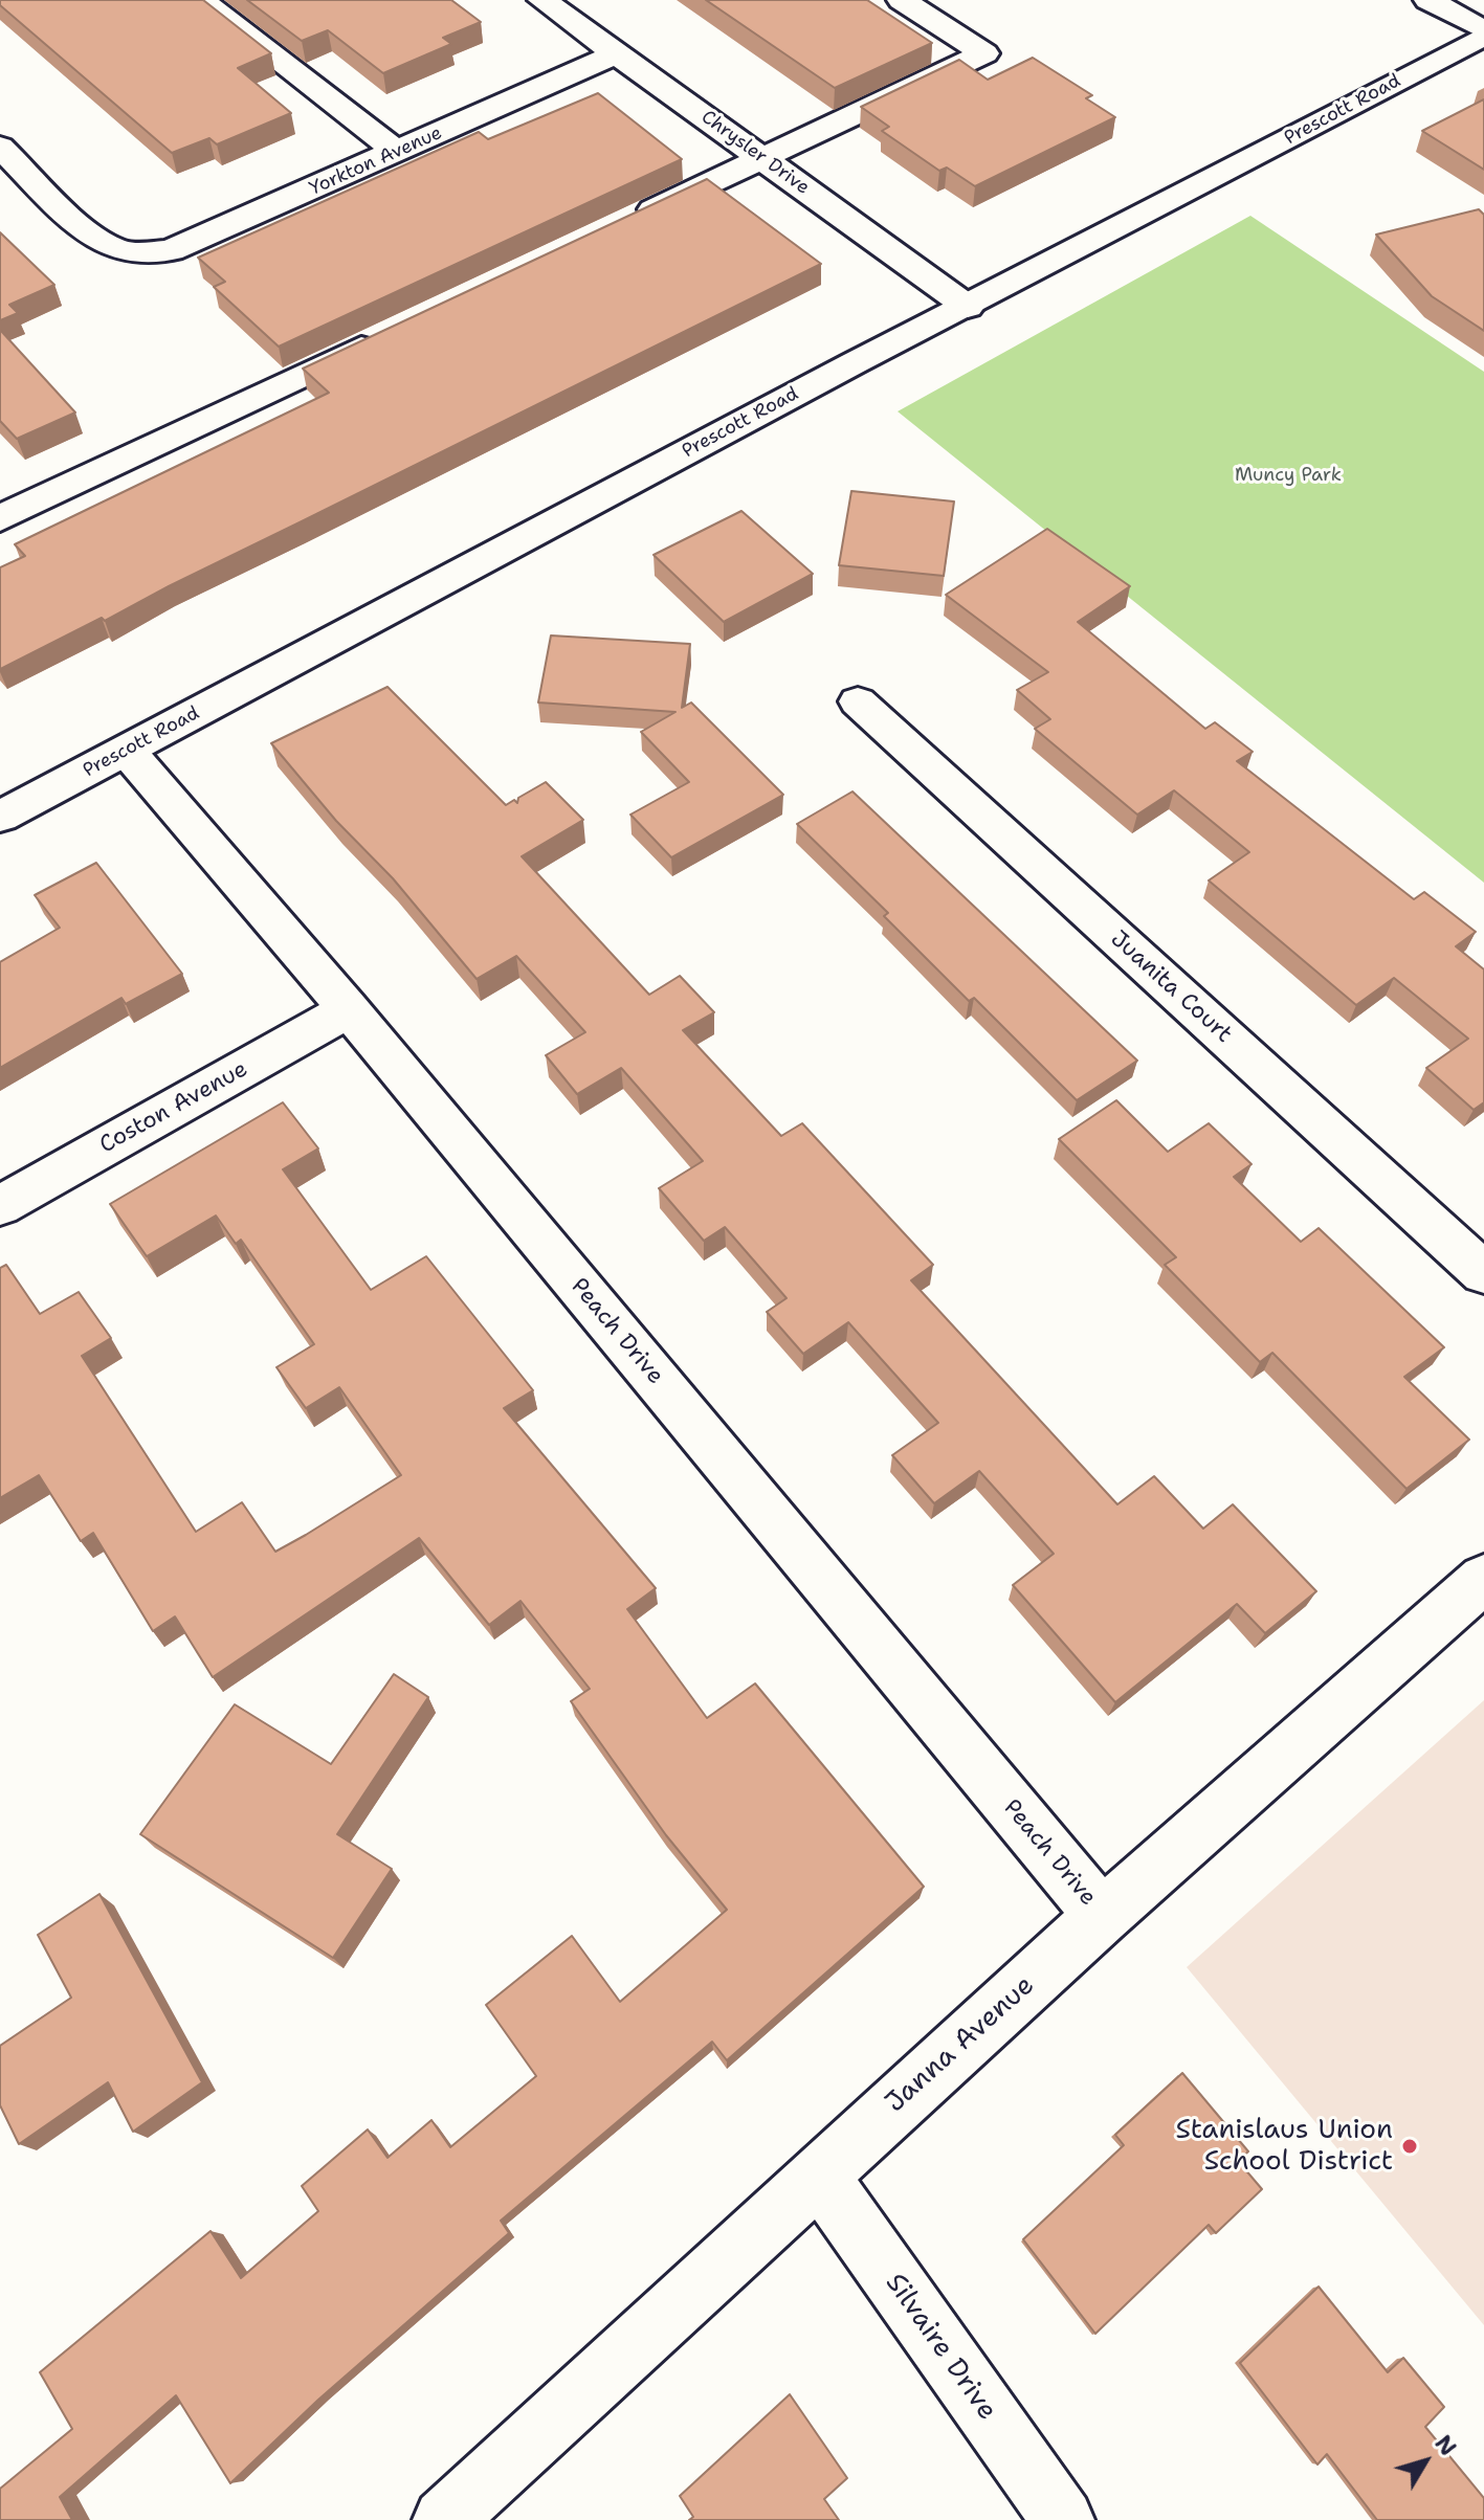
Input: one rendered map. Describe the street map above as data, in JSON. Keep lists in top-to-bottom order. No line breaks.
{"streets":{"street":["Prescott Road","Chrysler Drive","Yorkton Avenue","Juanita Court","Coston Avenue","Peach Drive","Janna Avenue","Silvaire Drive"]},"crossings":[["Prescott Road","Chrysler Drive"],["Prescott Road","Peach Drive"],["Chrysler Drive","Yorkton Avenue"],["Coston Avenue","Peach Drive"],["Peach Drive","Janna Avenue"],["Janna Avenue","Silvaire Drive"]],"parks":["Muncy Park"],"places":["Stanislaus Union School District"],"north":"top right"}
